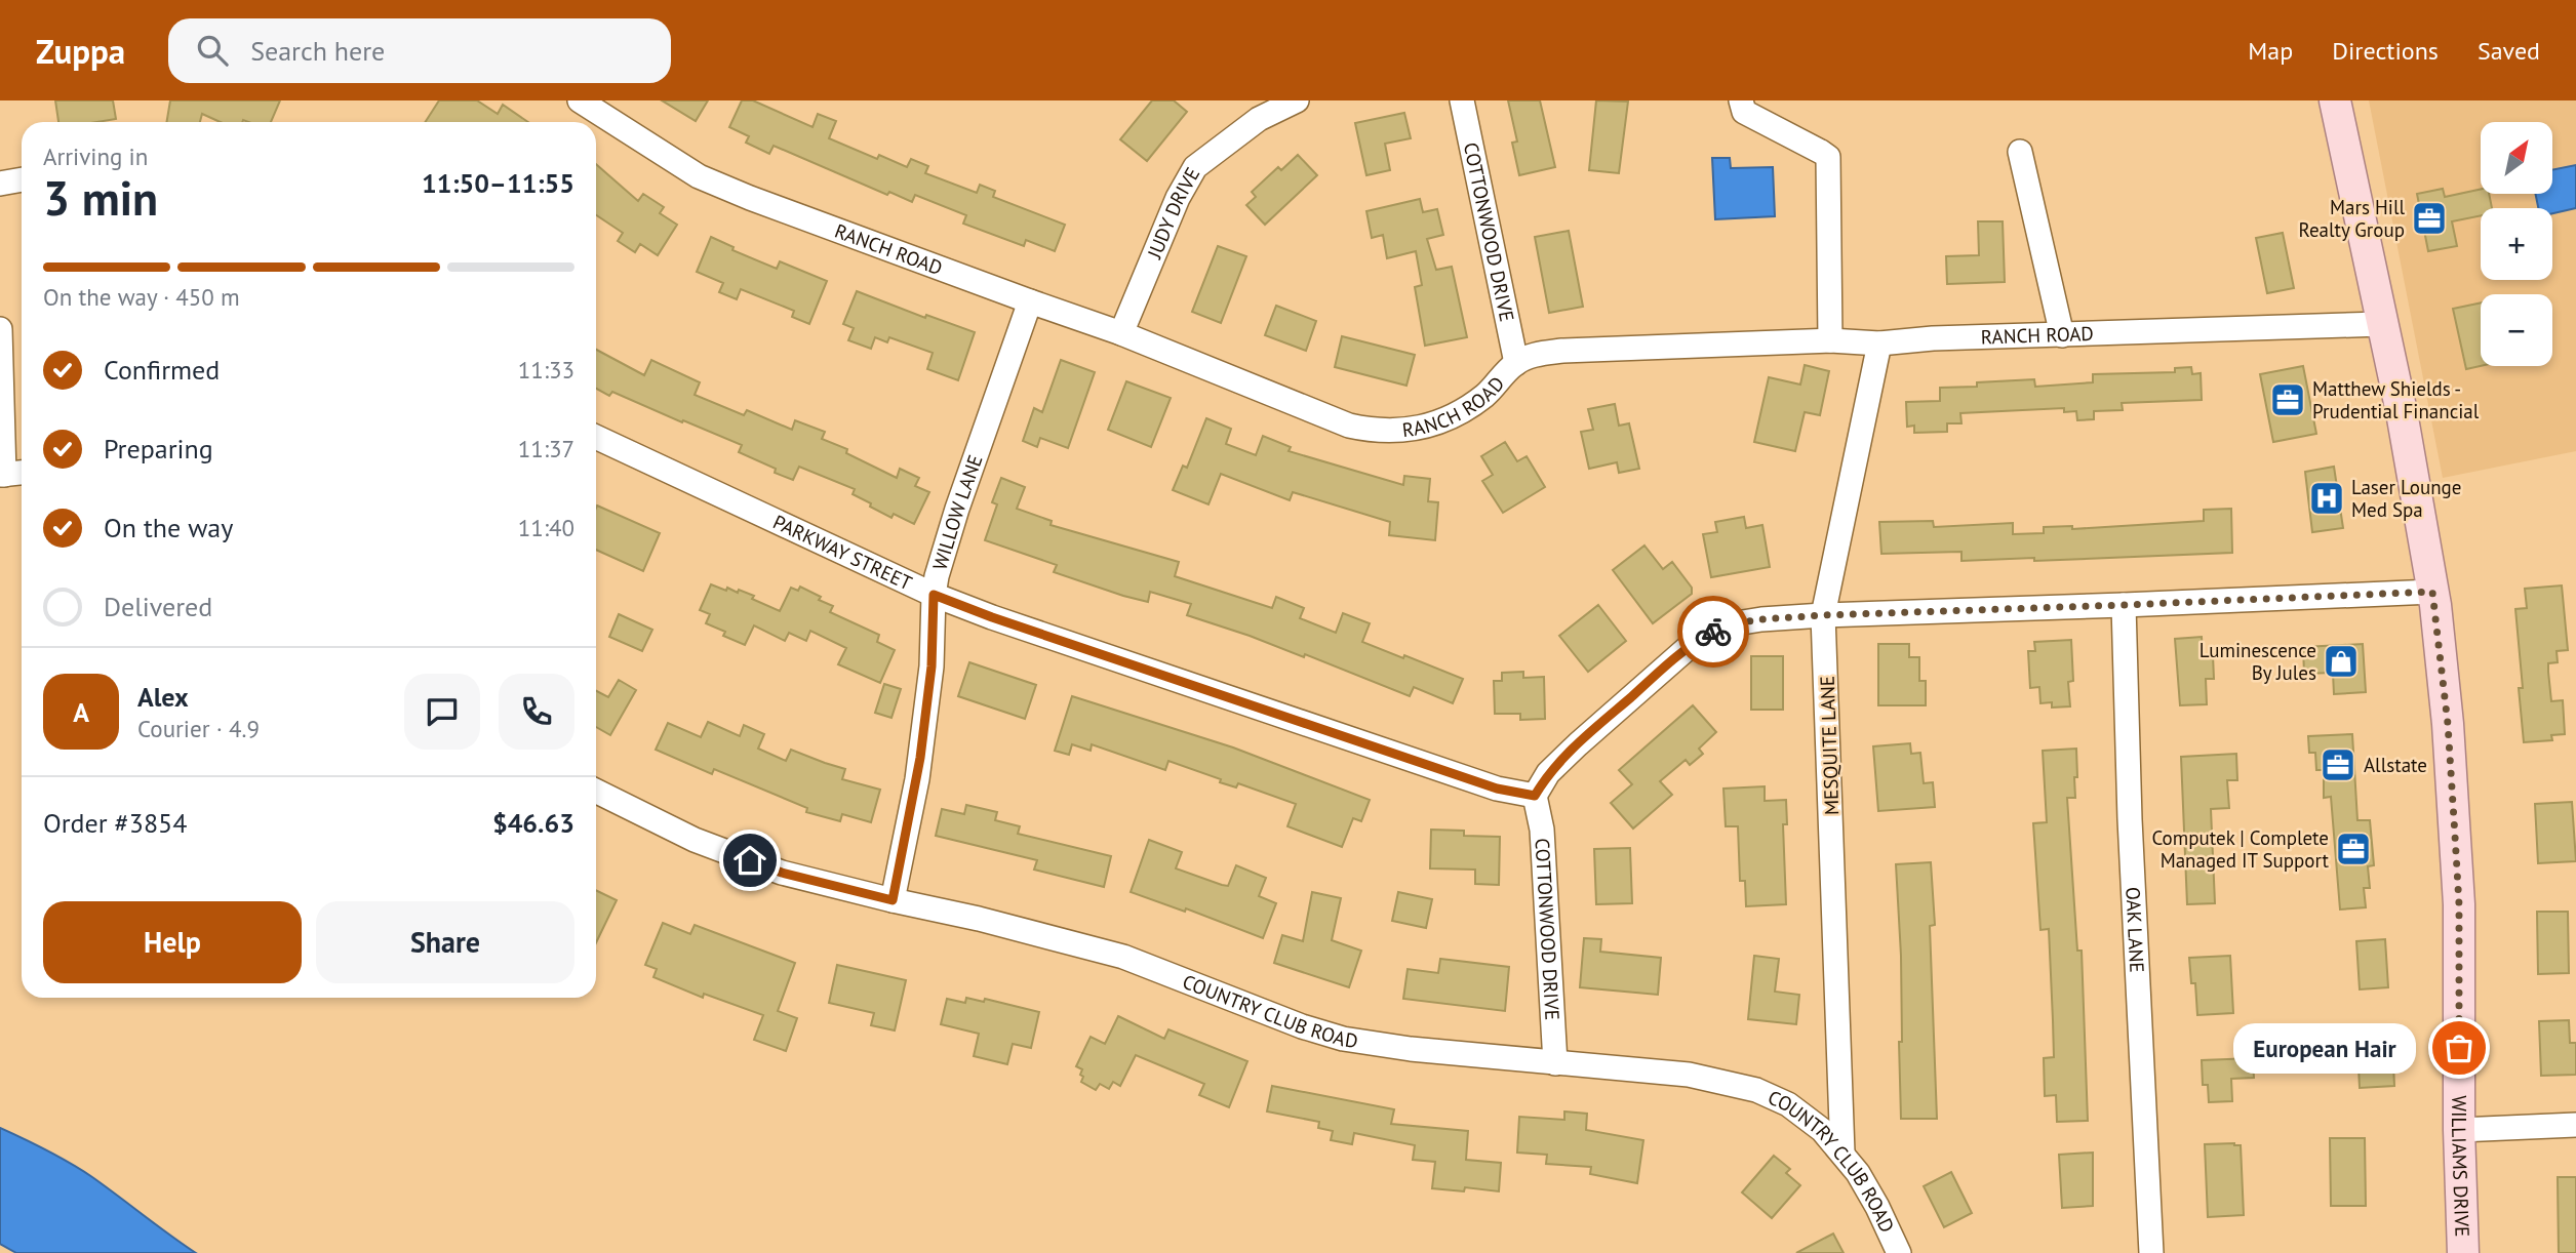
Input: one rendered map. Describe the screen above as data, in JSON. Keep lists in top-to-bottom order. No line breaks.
{"streets":{"main road":["WILLIAMS DRIVE"],"street":["JUDY DRIVE","COTTONWOOD DRIVE","RANCH ROAD","WILLOW LANE","PARKWAY STREET","MESQUITE LANE","OAK LANE","COUNTRY CLUB ROAD"]},"crossings":[["JUDY DRIVE","RANCH ROAD"],["COTTONWOOD DRIVE","RANCH ROAD"],["COTTONWOOD DRIVE","PARKWAY STREET"],["COTTONWOOD DRIVE","COUNTRY CLUB ROAD"],["RANCH ROAD","WILLOW LANE"],["RANCH ROAD","MESQUITE LANE"],["RANCH ROAD","WILLIAMS DRIVE"],["WILLOW LANE","PARKWAY STREET"],["WILLOW LANE","COUNTRY CLUB ROAD"],["MESQUITE LANE","COUNTRY CLUB ROAD"]],"places":{"office":["Mars Hill Realty Group","Matthew Shields - Prudential Financial","Allstate","Computek | Complete Managed IT Support"],"hospital":["Laser Lounge Med Spa"],"shop":["Luminescence By Jules"],"other":["European Hair"]},"north":"top right","page":{"header":"Zuppa","search":"Search here","nav":["Map","Directions","Saved"],"map_buttons":["+","−"],"heading":["3 min","Arriving in","11:50–11:55"],"panel":["Alex","Courier · 4.9","Order #3854","$46.63"],"bar":"On the way · 450 m","list":[["Confirmed","11:33"],["Preparing","11:37"],["On the way","11:40"],"Delivered"],"round":"A","buttons":["Help","Share"],"bubble":"European Hair"}}
